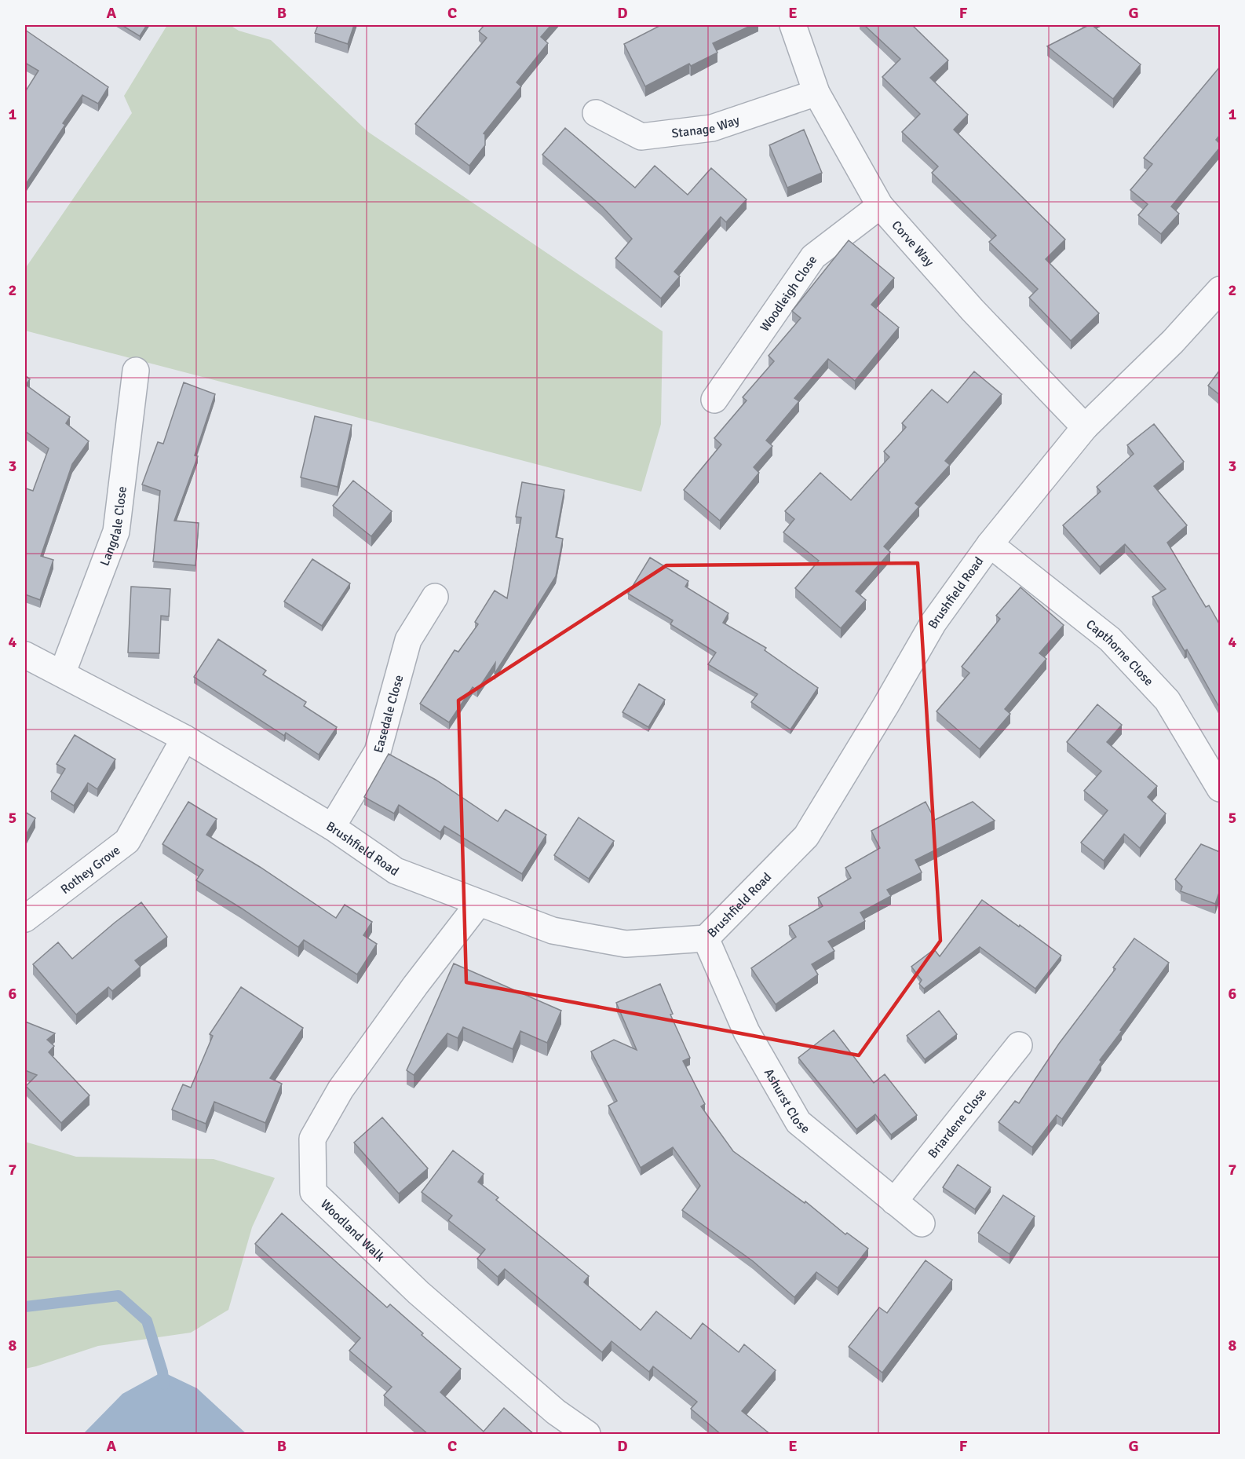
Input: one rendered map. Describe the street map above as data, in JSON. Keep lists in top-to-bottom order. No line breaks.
{"streets":{"street":["Stanage Way","Corve Way","Woodleigh Close","Langdale Close","Brushfield Road","Capthorne Close","Easedale Close","Rothey Grove","Ashurst Close","Briardene Close","Woodland Walk"]},"crossings":[["Stanage Way","Corve Way"],["Corve Way","Woodleigh Close"],["Corve Way","Brushfield Road"],["Langdale Close","Brushfield Road"],["Brushfield Road","Capthorne Close"],["Brushfield Road","Easedale Close"],["Brushfield Road","Rothey Grove"],["Brushfield Road","Ashurst Close"],["Brushfield Road","Woodland Walk"],["Ashurst Close","Briardene Close"]],"grid":{"columns":["A","B","C","D","E","F","G"],"rows":["1","2","3","4","5","6","7","8"]}}
